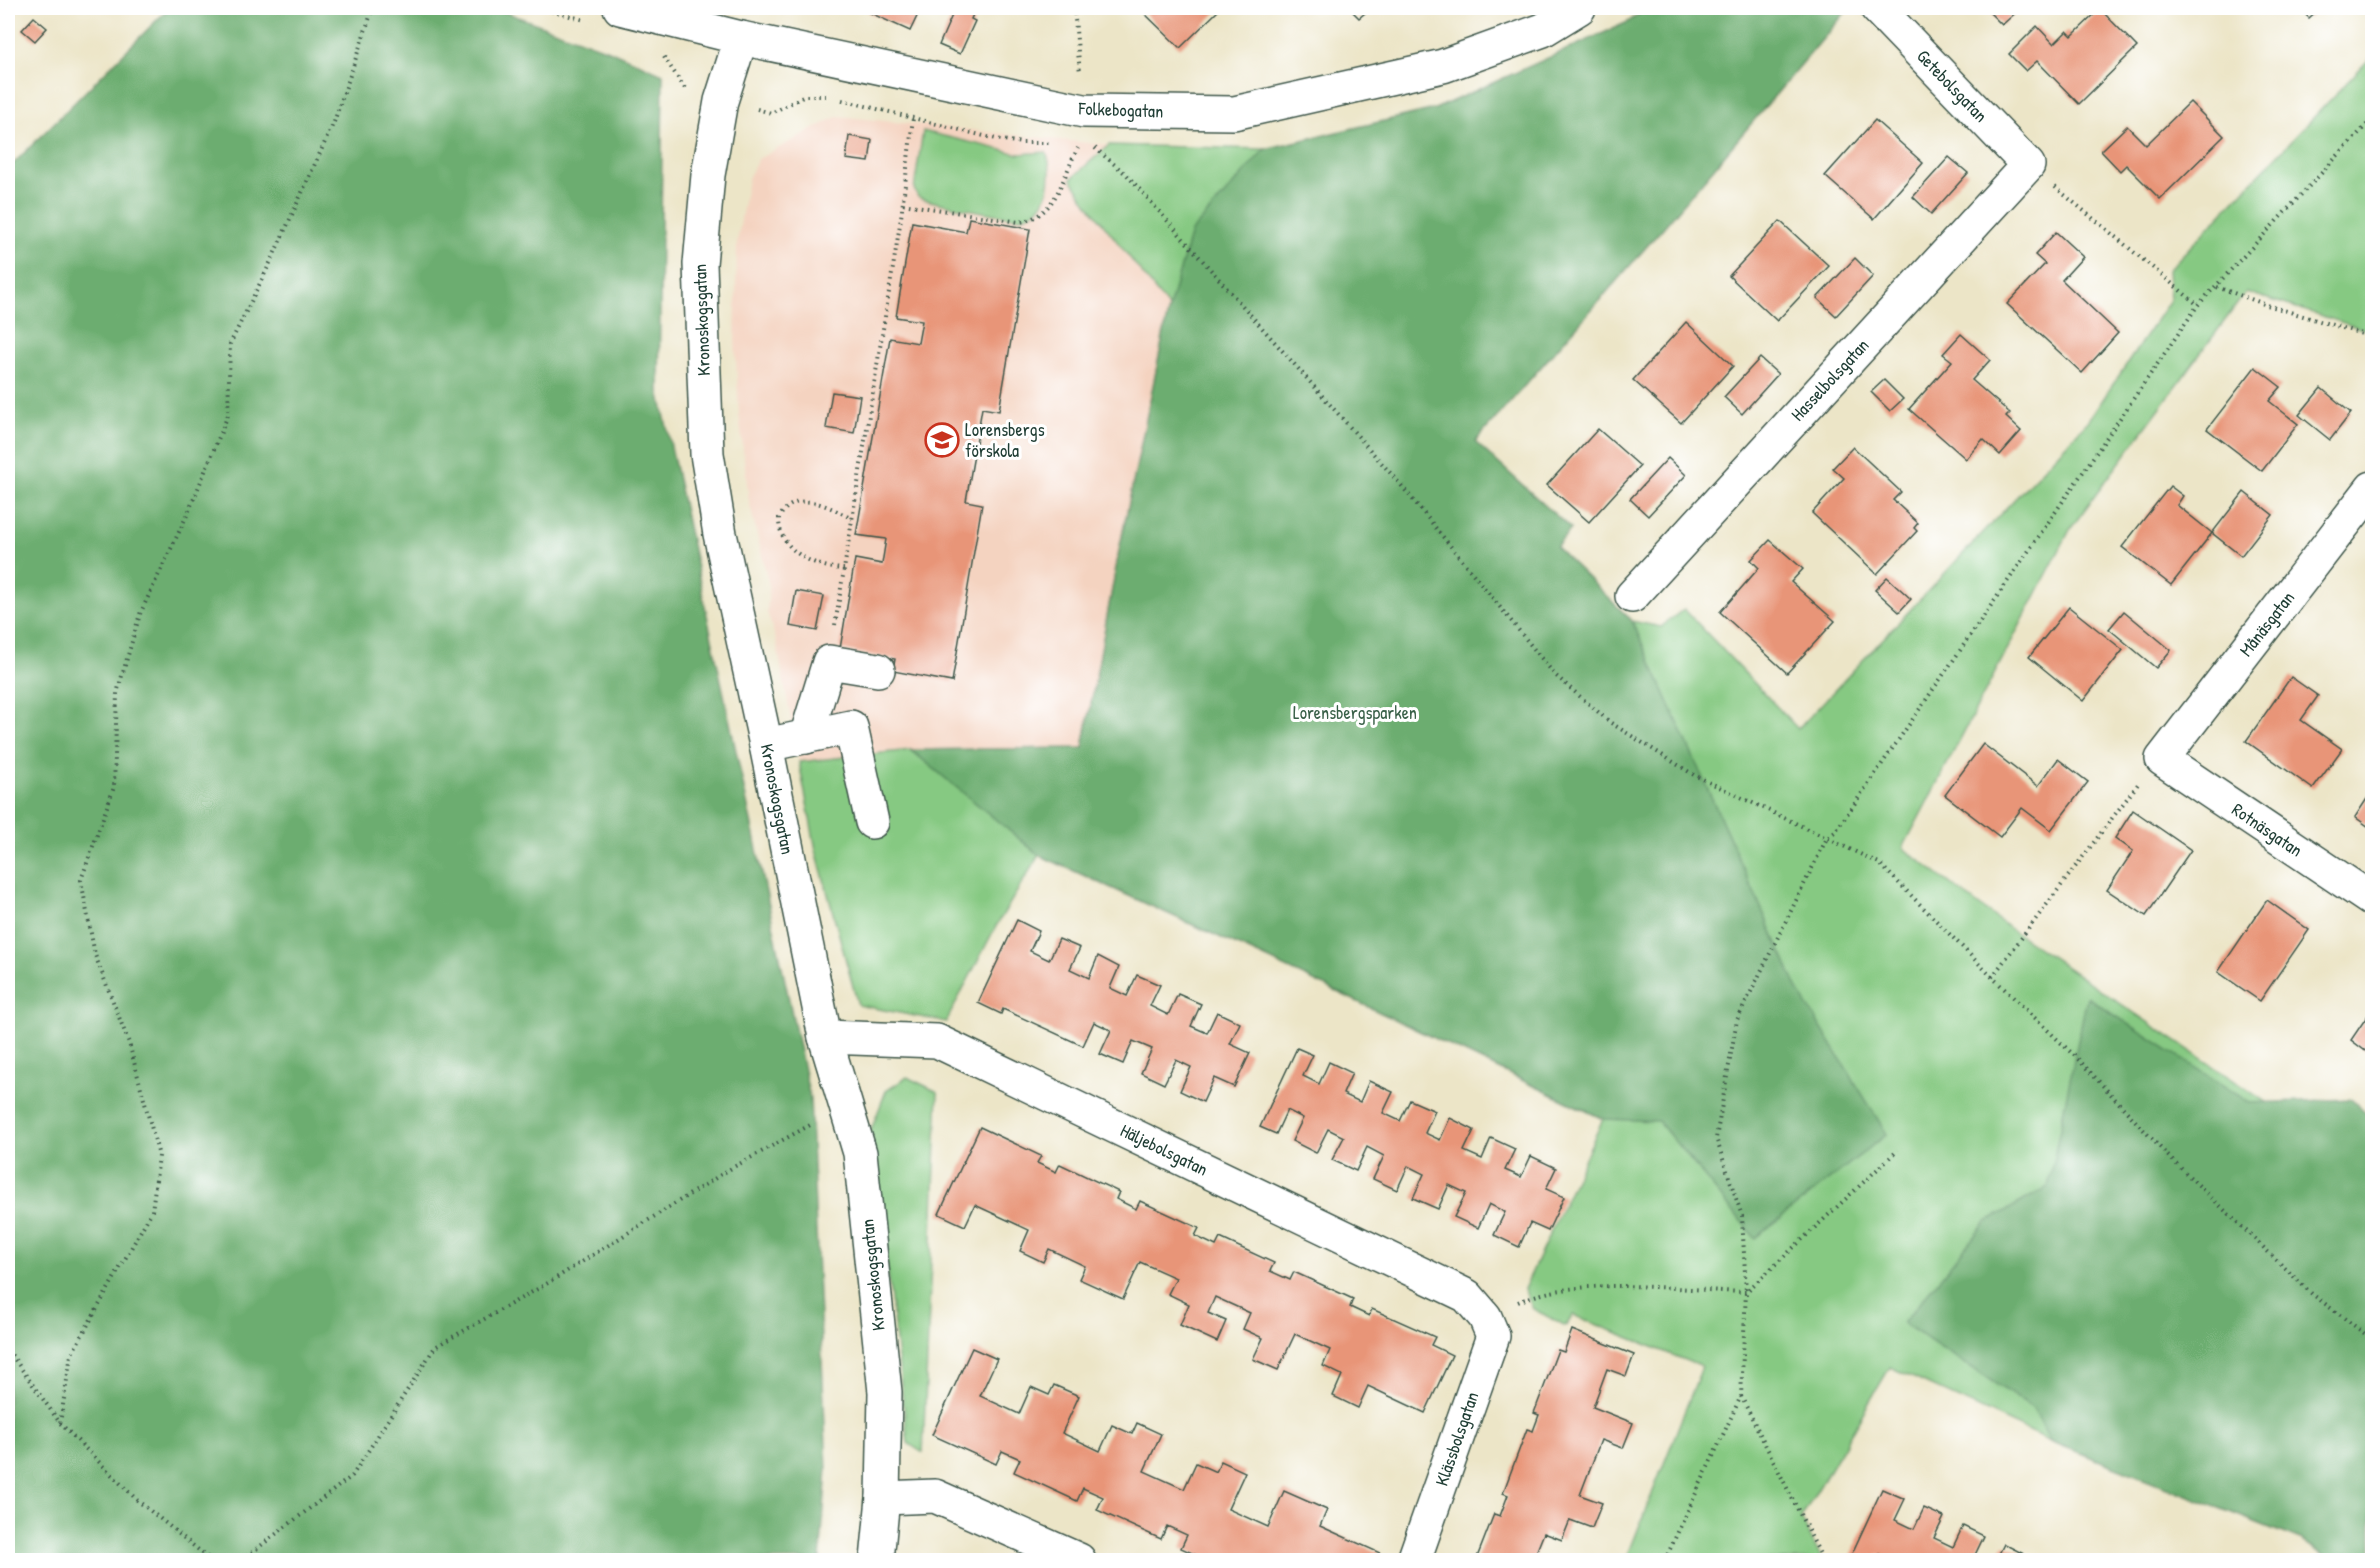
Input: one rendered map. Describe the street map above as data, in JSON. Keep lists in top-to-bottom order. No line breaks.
{"streets":{"street":["Getebolsgatan","Folkebogatan","Kronoskogsgatan","Hasselbolsgatan","Månäsgatan","Rotnäsgatan","Häljebolsgatan","Klässbolsgatan"]},"crossings":[["Getebolsgatan","Hasselbolsgatan"],["Folkebogatan","Kronoskogsgatan"],["Kronoskogsgatan","Häljebolsgatan"],["Månäsgatan","Rotnäsgatan"],["Häljebolsgatan","Klässbolsgatan"]],"parks":["Lorensbergsparken"],"places":{"school or university":["Lorensbergs förskola"]}}
